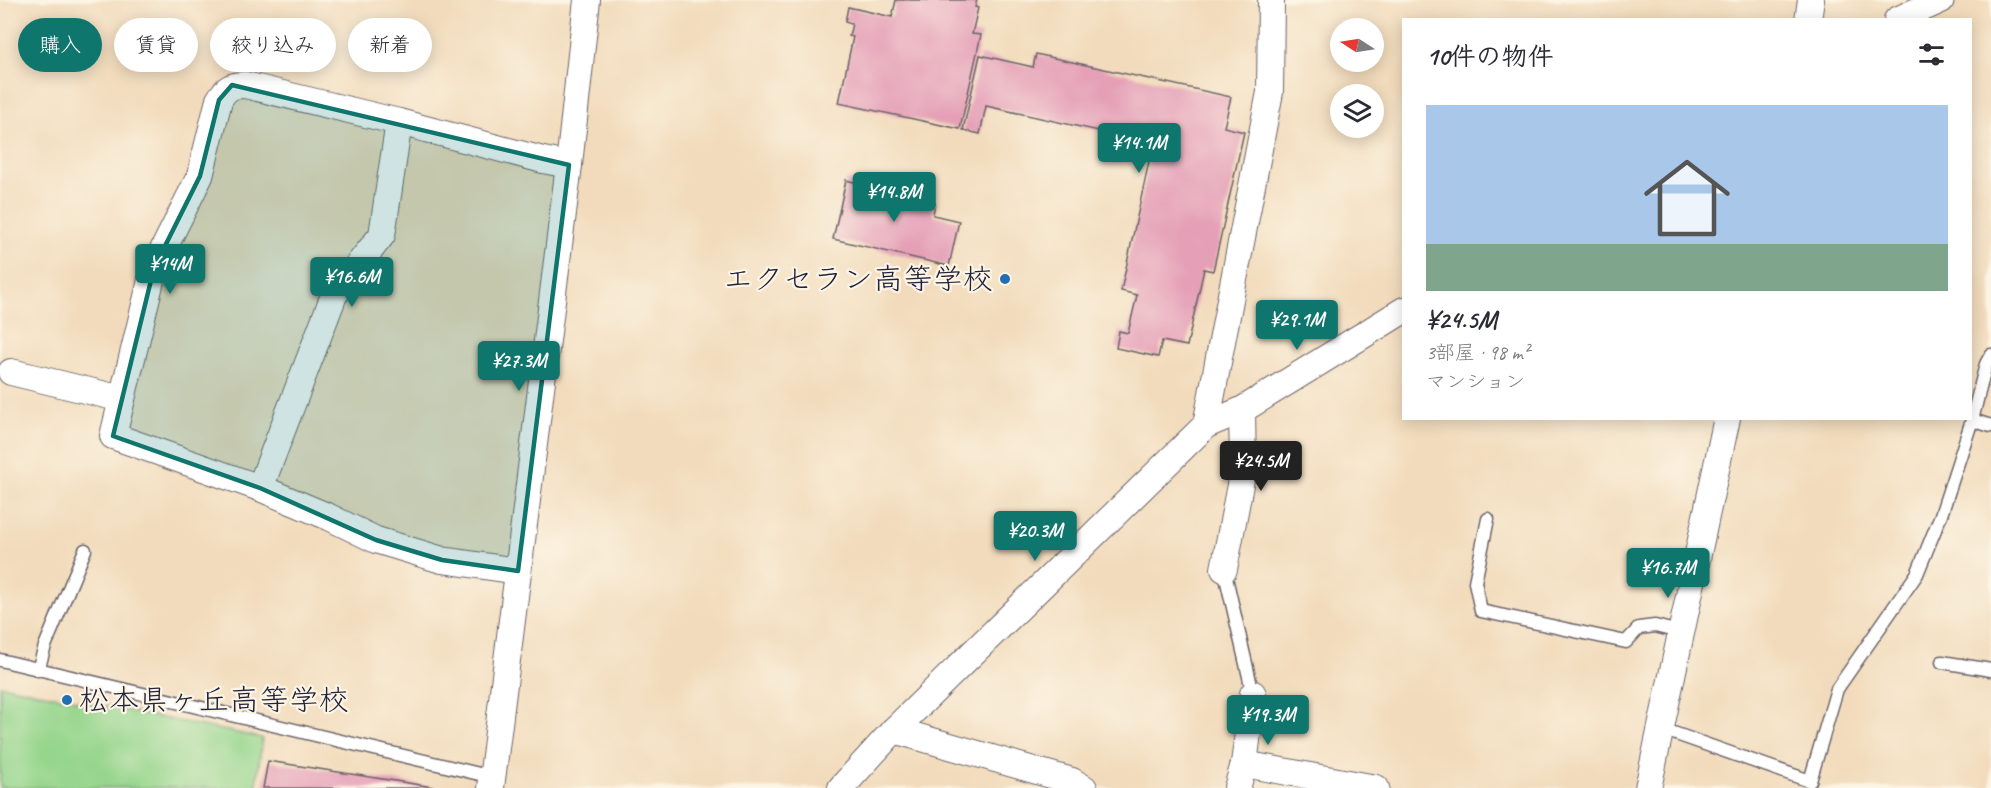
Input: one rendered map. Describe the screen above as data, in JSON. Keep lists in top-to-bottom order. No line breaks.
{"places":["エクセラン高等学校","松本県ヶ丘高等学校"],"north":"left","page":{"chip":["購入","賃貸","絞り込み","新着"],"heading":"10件の物件","list":[{"name":"¥24.5M","note":"3部屋 · 98 m² · マンション"}],"price":["¥14.1M","¥14.8M","¥14M","¥16.6M","¥29.1M","¥27.3M","¥24.5M","¥20.3M","¥16.7M","¥19.3M"]}}
